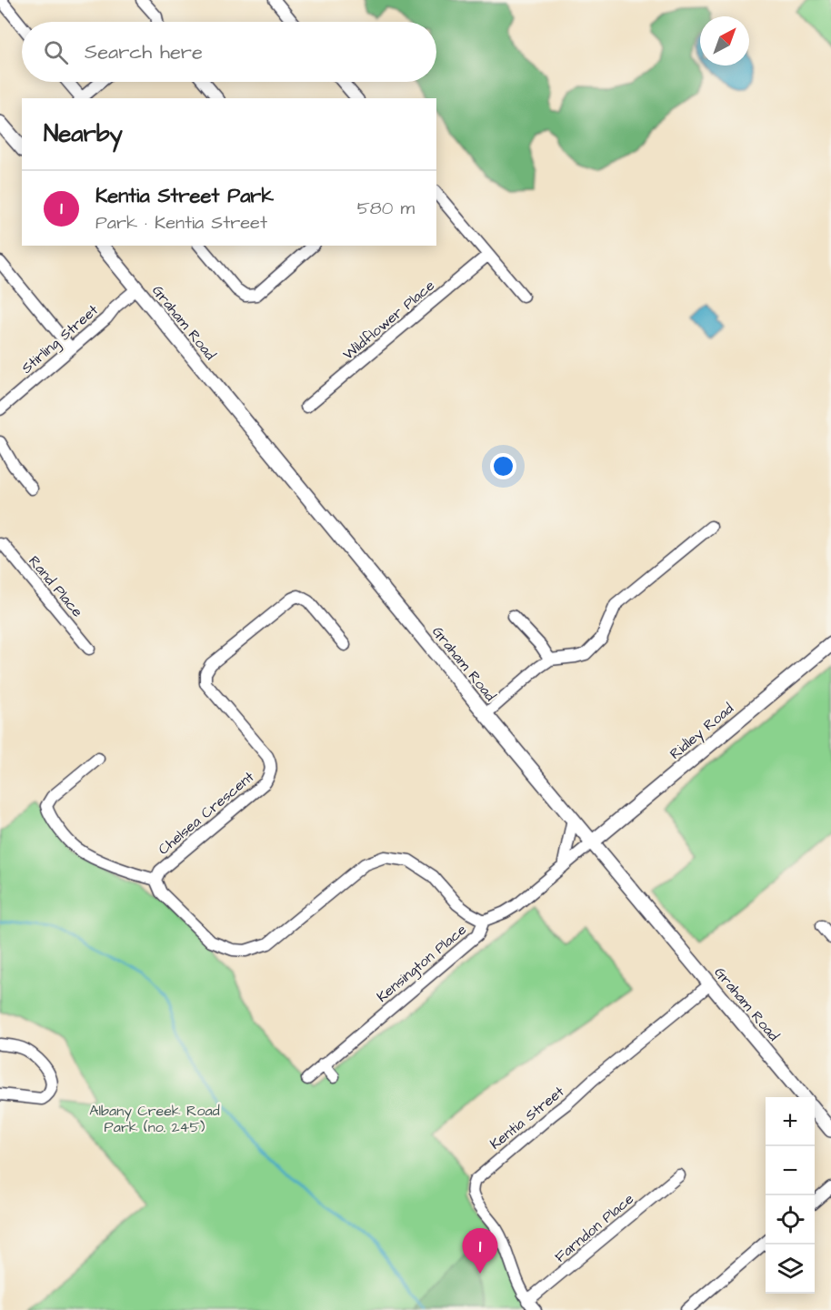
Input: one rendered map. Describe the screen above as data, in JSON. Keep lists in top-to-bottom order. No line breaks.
{"streets":{"street":["Wildflower Place","Graham Road","Stirling Street","Rand Place","Ridley Road","Chelsea Crescent","Kensington Place","Kentia Street","Farndon Place"]},"crossings":[["Graham Road","Stirling Street"],["Graham Road","Ridley Road"],["Graham Road","Kensington Place"],["Graham Road","Kentia Street"],["Ridley Road","Kensington Place"],["Kentia Street","Farndon Place"]],"parks":["Albany Creek Road Park (no. 245)"],"north":"top right","page":{"search":"Search here","heading":"Nearby","list":[{"mark":"1","name":"Kentia Street Park","note":"Park · Kentia Street","value":"580 m"}],"map_buttons":["+","−"],"pins":"1"}}
